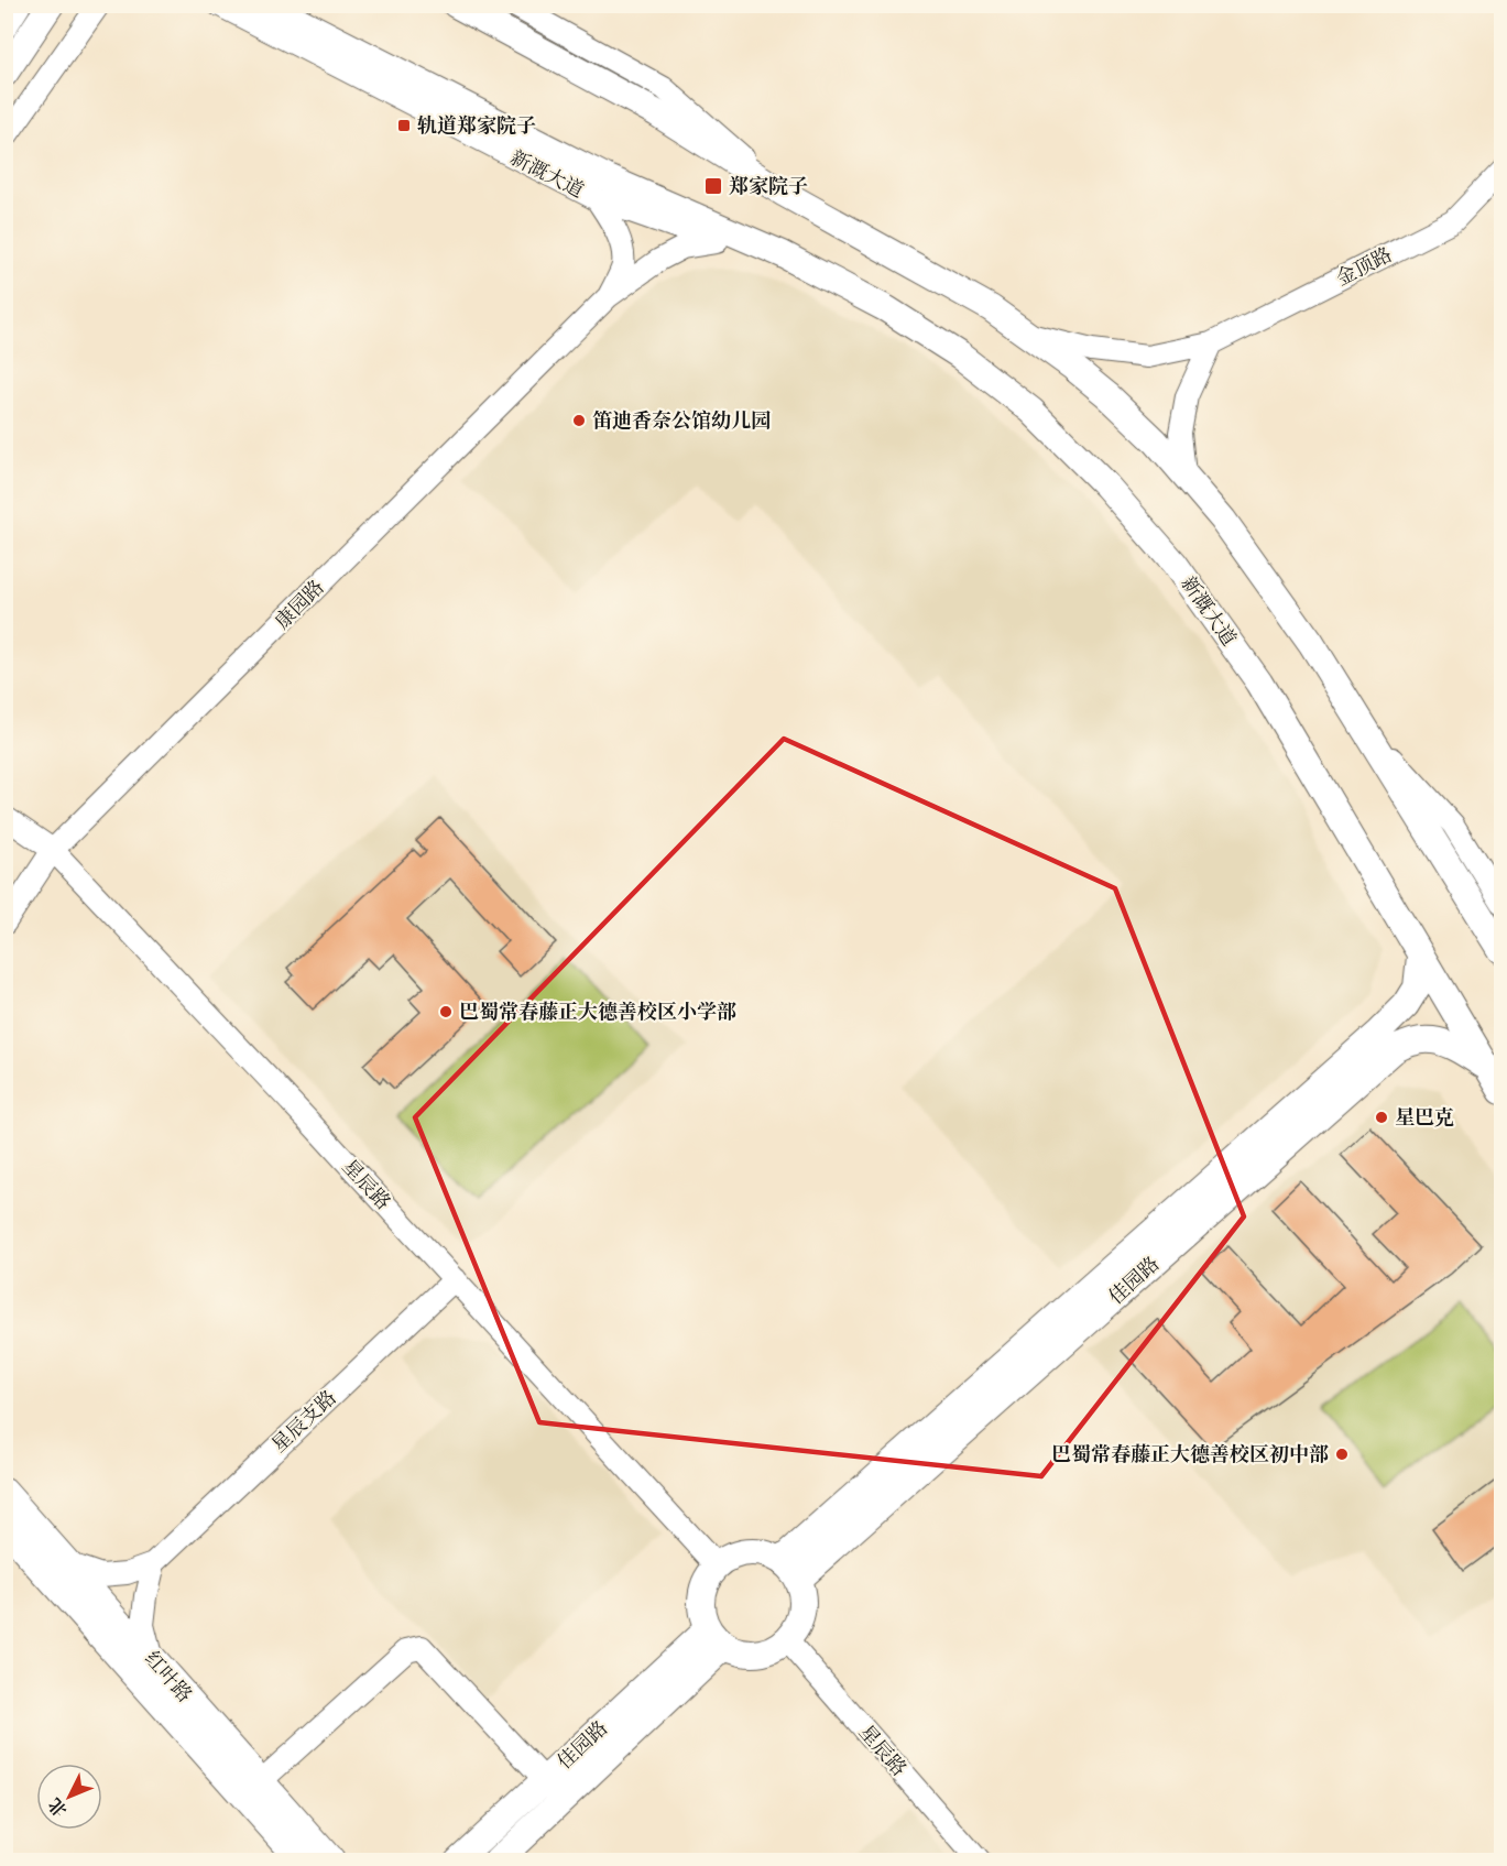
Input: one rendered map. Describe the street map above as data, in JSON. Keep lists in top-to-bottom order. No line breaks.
{"streets":{"main road":["新溉大道","佳园路","红叶路"],"street":["金顶路","康园路","星辰路","星辰支路"]},"crossings":[["新溉大道","佳园路"],["康园路","星辰路"],["星辰路","佳园路"],["星辰路","星辰支路"]],"places":{"transit":["轨道郑家院子","郑家院子"],"other":["笛迪香奈公馆幼儿园","巴蜀常春藤正大德善校区小学部","星巴克","巴蜀常春藤正大德善校区初中部"]},"north":"bottom left"}
